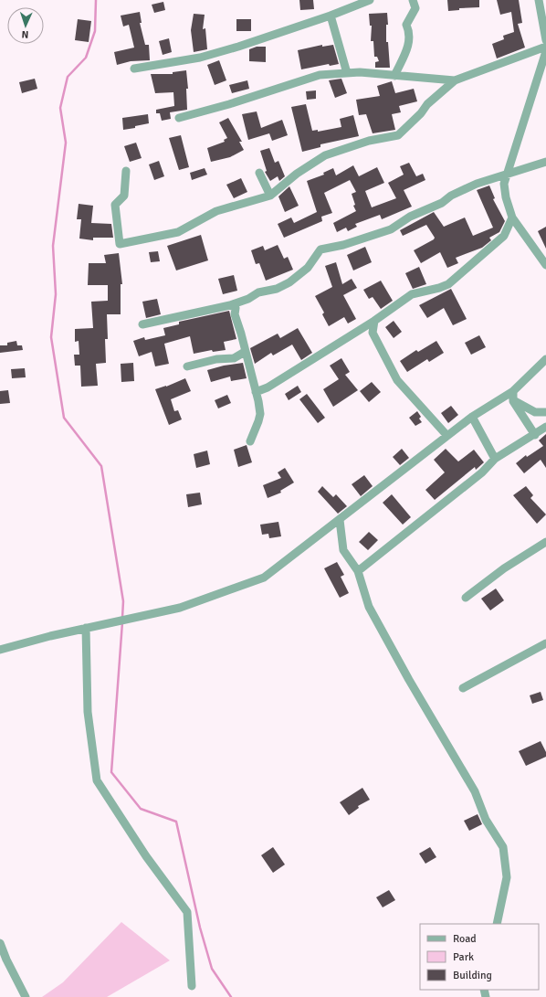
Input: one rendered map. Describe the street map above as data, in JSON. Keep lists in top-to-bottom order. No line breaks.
{"legend":["Road","Park","Building"],"north":"bottom"}
